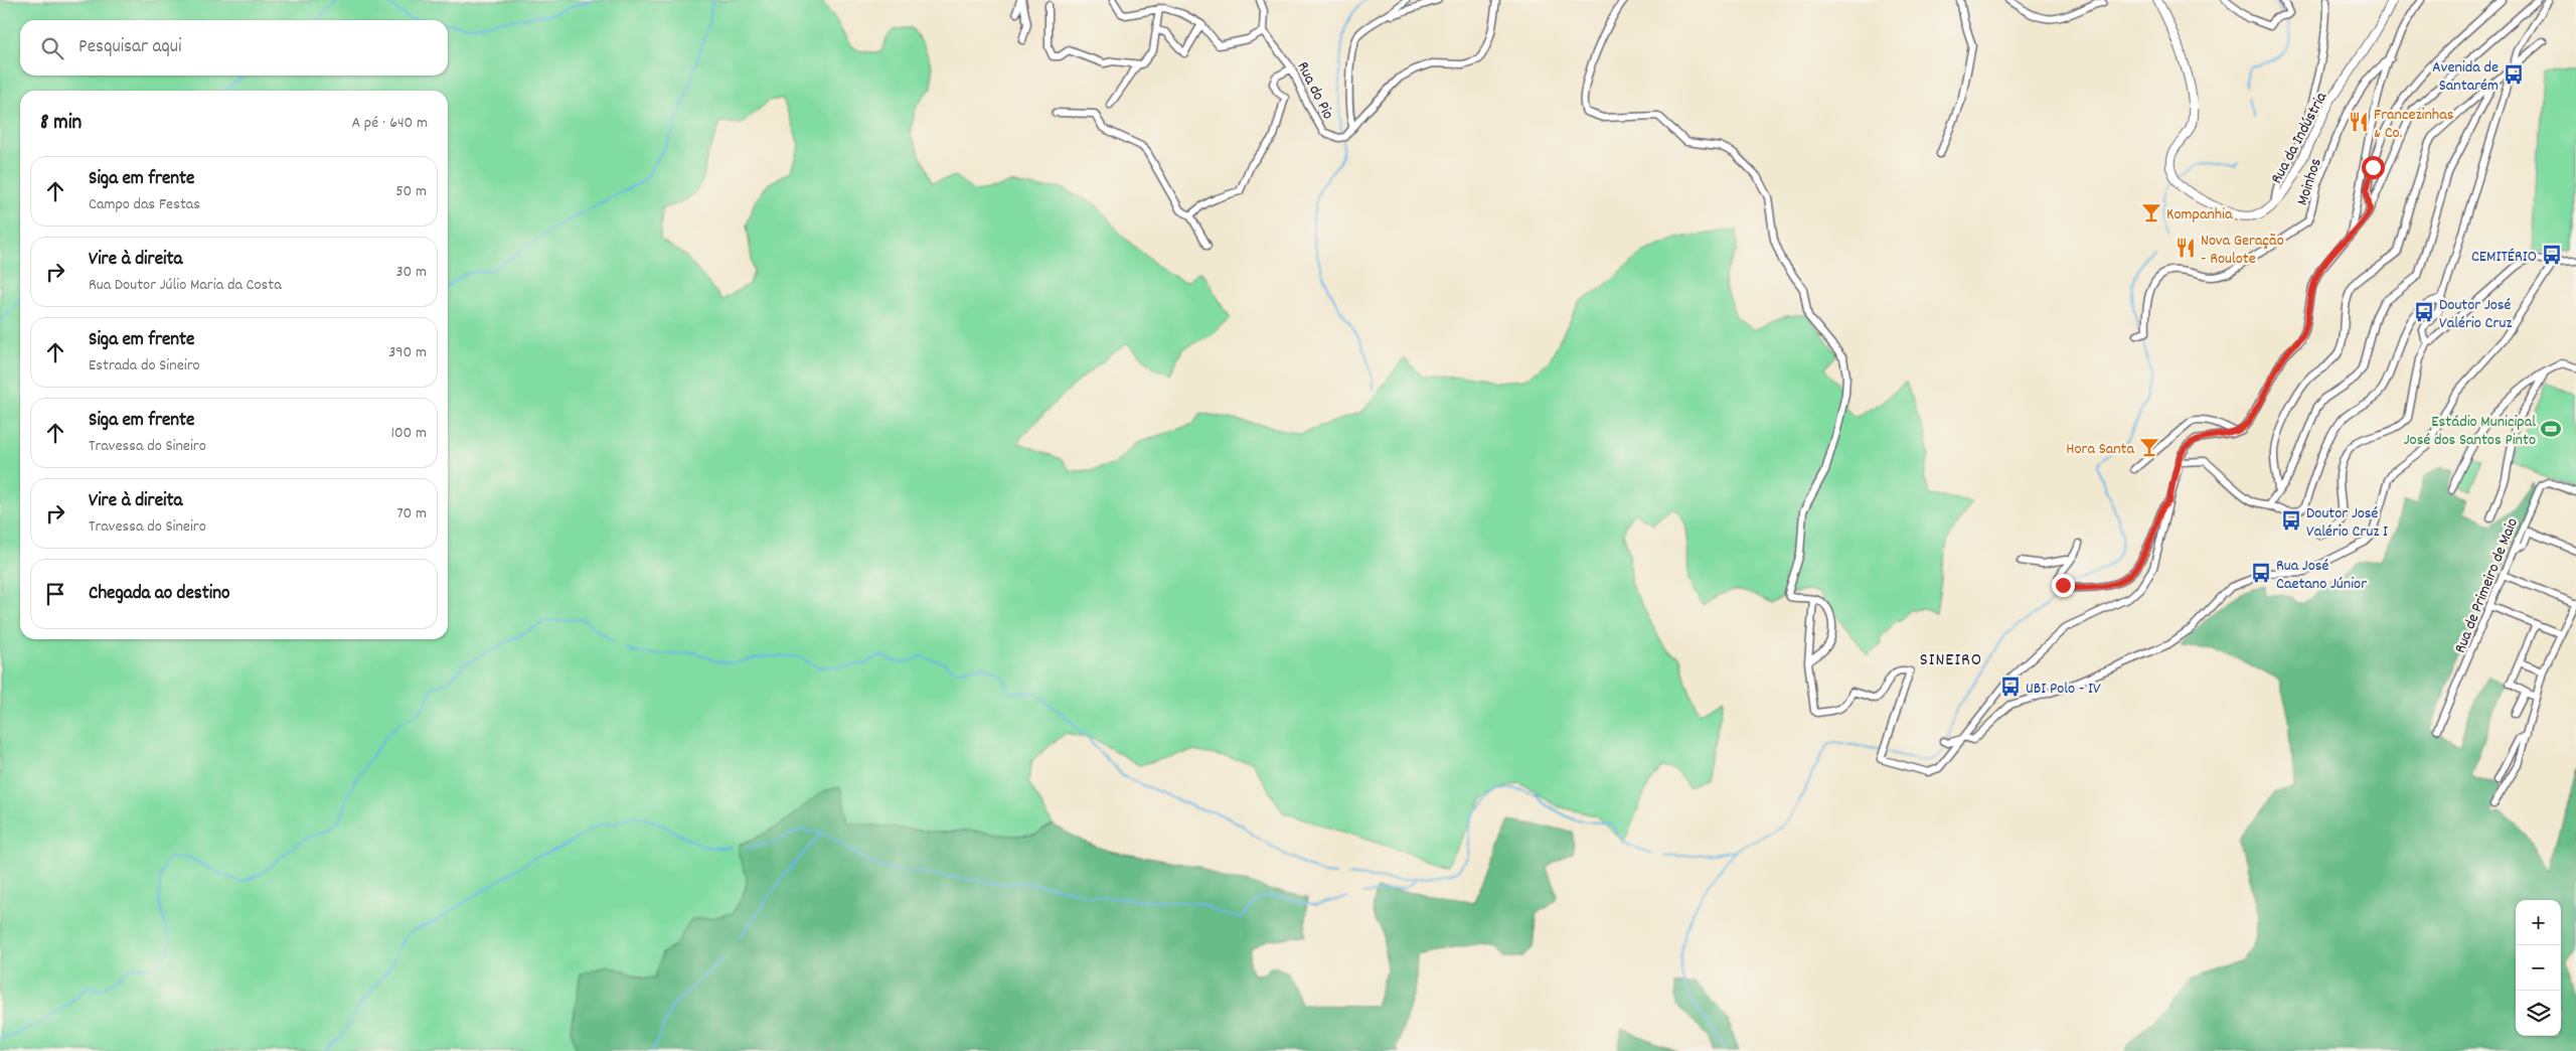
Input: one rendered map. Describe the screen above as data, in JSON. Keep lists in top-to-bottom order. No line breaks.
{"streets":{"street":["Rua do Pio","Rua da Indústria","Moinhos","Rua de Primeiro de Maio"]},"districts":["SINEIRO"],"places":{"bus stop":["Avenida de Santarém","CEMITÉRIO","Doutor José Valério Cruz","Doutor José Valério Cruz I","Rua José Caetano Júnior","UBI Polo - IV"],"restaurant":["Francezinhas & Co.","Nova Geração - Roulote"],"bar":["Kompanhia","Hora Santa"],"sports":["Estádio Municipal José dos Santos Pinto"]},"page":{"search":"Pesquisar aqui","heading":["8 min","A pé · 640 m"],"list":[["Siga em frente","Campo das Festas","50 m"],["Vire à direita","Rua Doutor Júlio Maria da Costa","30 m"],["Siga em frente","Estrada do Sineiro","390 m"],["Siga em frente","Travessa do Sineiro","100 m"],["Vire à direita","Travessa do Sineiro","70 m"],"Chegada ao destino"],"map_buttons":["+","−"]}}
